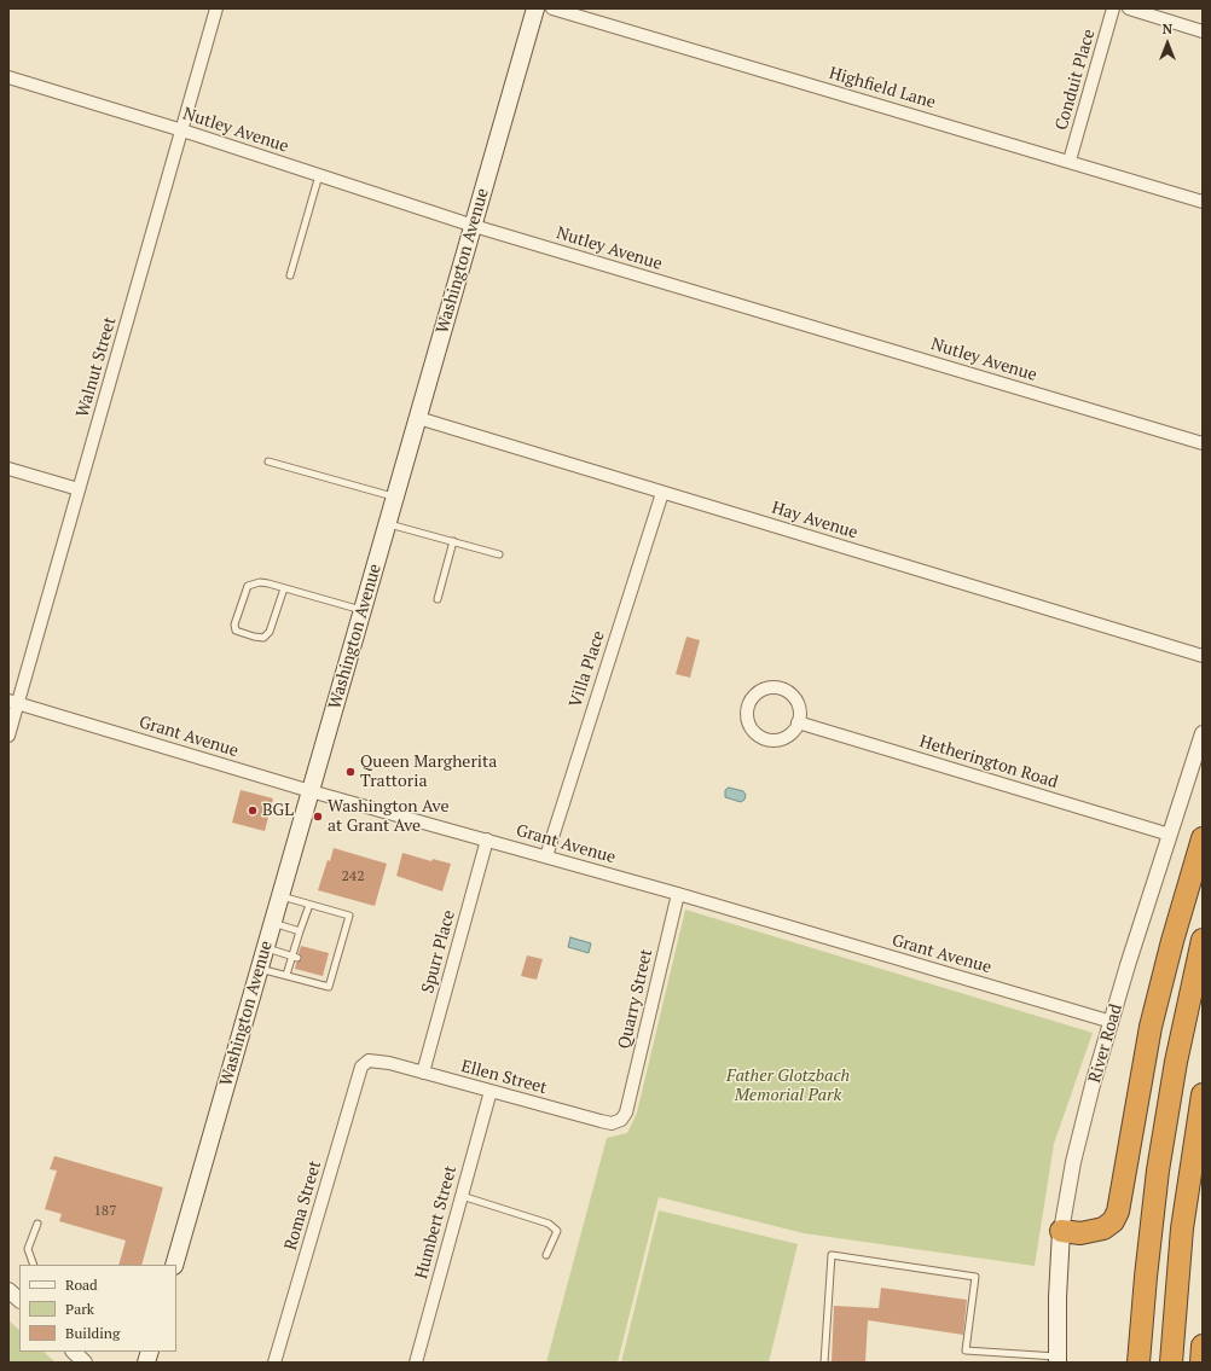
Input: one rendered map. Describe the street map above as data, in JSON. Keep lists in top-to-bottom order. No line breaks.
{"streets":{"main road":["Washington Avenue","River Road"],"street":["Conduit Place","Highfield Lane","Nutley Avenue","Walnut Street","Hay Avenue","Villa Place","Grant Avenue","Hetherington Road","Spurr Place","Quarry Street","Ellen Street","Roma Street","Humbert Street"]},"crossings":[["Conduit Place","Highfield Lane"],["Nutley Avenue","Washington Avenue"],["Nutley Avenue","Walnut Street"],["Washington Avenue","Hay Avenue"],["Washington Avenue","Grant Avenue"],["Walnut Street","Grant Avenue"],["Hay Avenue","Villa Place"],["Villa Place","Grant Avenue"],["Grant Avenue","Spurr Place"],["Grant Avenue","Quarry Street"],["Grant Avenue","River Road"],["Hetherington Road","River Road"],["Spurr Place","Ellen Street"],["Quarry Street","Ellen Street"],["Ellen Street","Roma Street"],["Ellen Street","Humbert Street"]],"parks":["Father Glotzbach Memorial Park"],"places":["Queen Margherita Trattoria","BGL","Washington Ave at Grant Ave"],"house_numbers":["242","187"],"legend":["Road","Park","Building"],"north":"top"}
